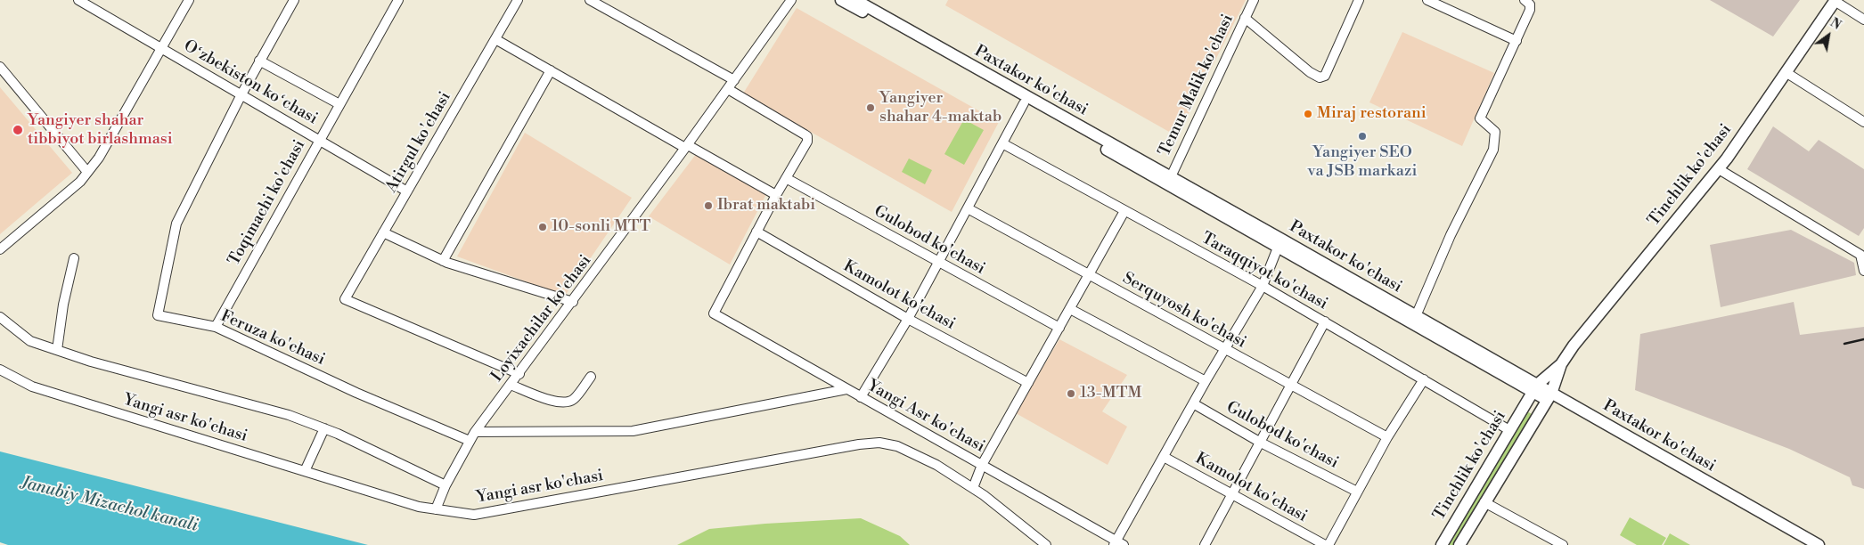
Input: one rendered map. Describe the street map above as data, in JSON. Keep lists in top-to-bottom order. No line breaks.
{"streets":{"main road":["Paxtakor ko'chasi","Tinchlik ko'chasi"],"street":["Oʻzbekiston koʻchasi","Temur Malik ko'chasi","Atirgul ko'chasi","Toqimachi ko'chasi","Gulobod ko'chasi","Taraqqiyot ko'chasi","Kamolot ko'chasi","Serquyosh ko'chasi","Loyixachilar ko'chasi","Feruza ko'chasi","Yangi Asr ko'chasi","Yangi asr ko'chasi"]},"crossings":[["Paxtakor ko'chasi","Temur Malik ko'chasi"],["Paxtakor ko'chasi","Tinchlik ko'chasi"],["Oʻzbekiston koʻchasi","Atirgul ko'chasi"],["Oʻzbekiston koʻchasi","Toqimachi ko'chasi"],["Oʻzbekiston koʻchasi","Feruza ko'chasi"],["Atirgul ko'chasi","Loyixachilar ko'chasi"],["Tinchlik ko'chasi","Taraqqiyot ko'chasi"],["Toqimachi ko'chasi","Feruza ko'chasi"],["Kamolot ko'chasi","Yangi Asr ko'chasi"],["Loyixachilar ko'chasi","Feruza ko'chasi"],["Loyixachilar ko'chasi","Yangi asr ko'chasi"]],"water":["Janubiy Mizachol kanali"],"places":["Yangiyer shahar 4-maktab","Miraj restorani","Yangiyer shahar tibbiyot birlashmasi","Yangiyer SEO va JSB markazi","Ibrat maktabi","10-sonli MTT","13-MTM"],"north":"top right"}
